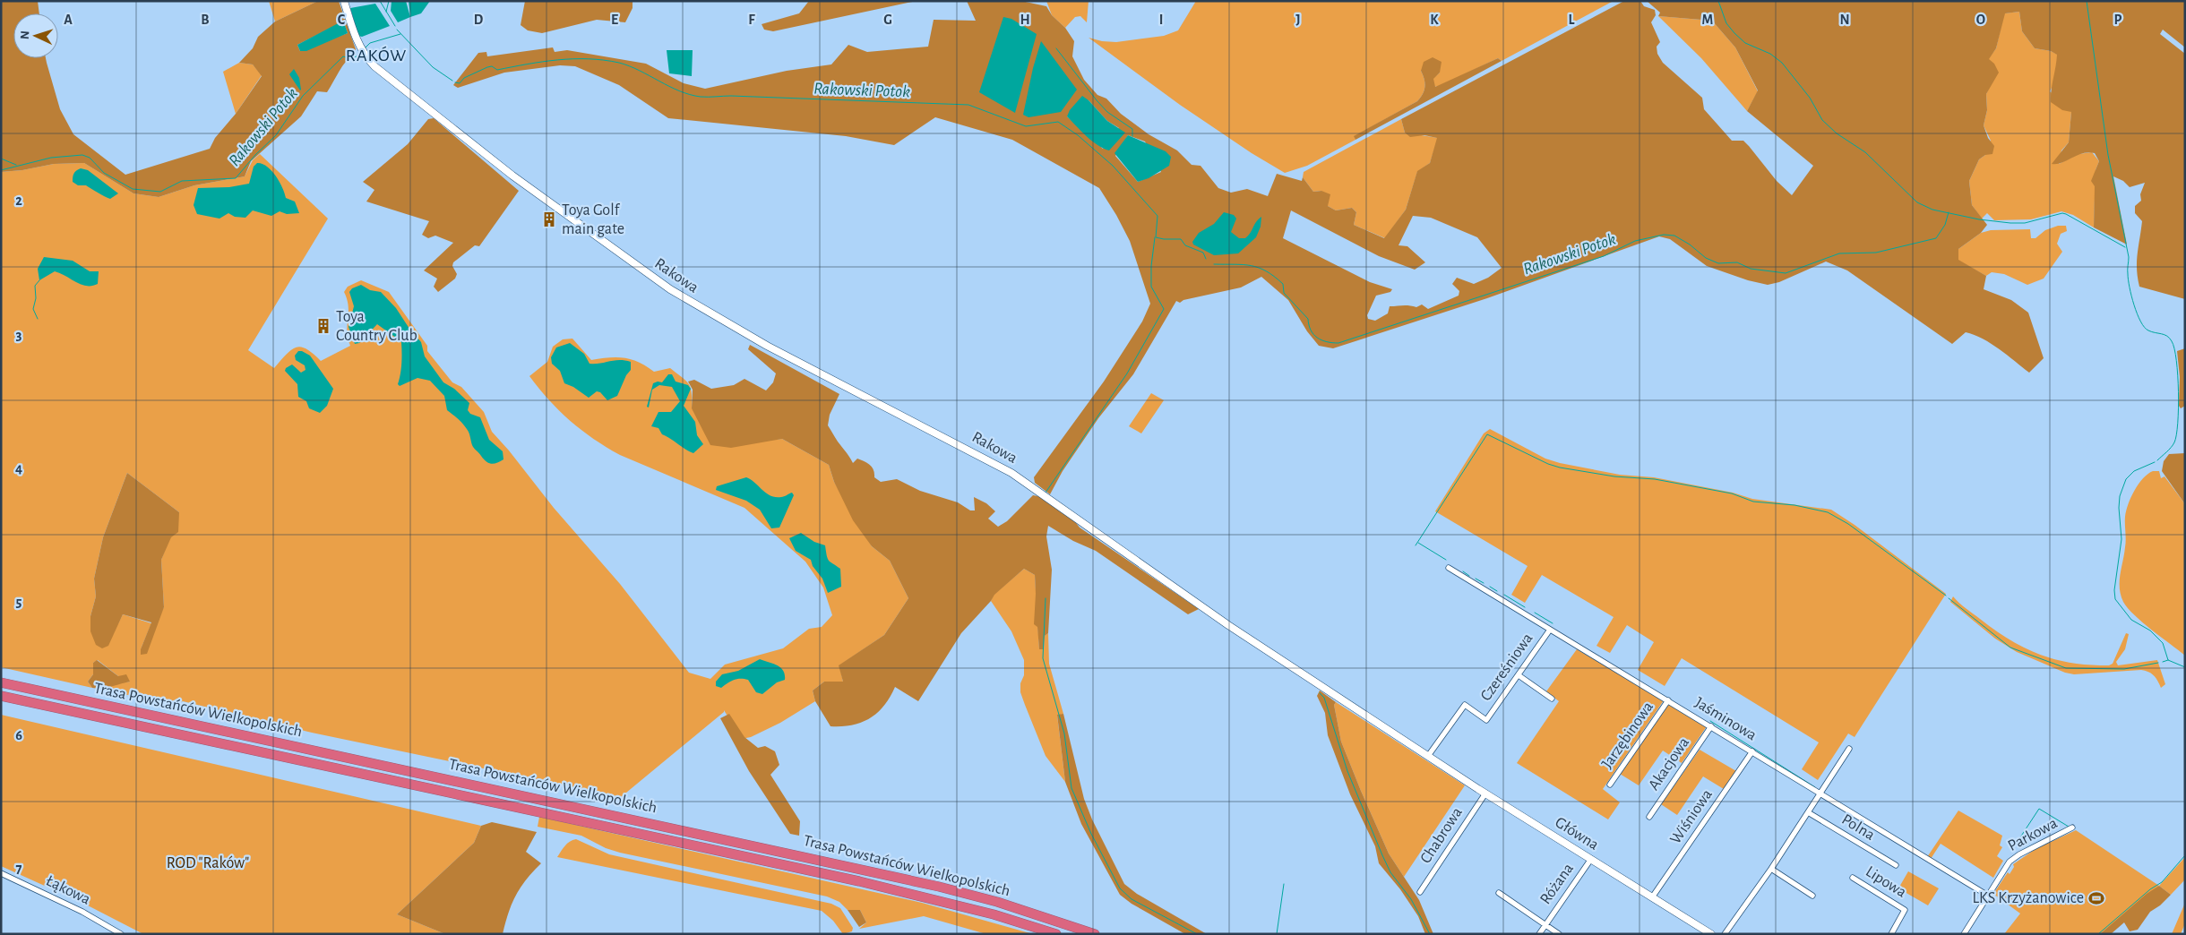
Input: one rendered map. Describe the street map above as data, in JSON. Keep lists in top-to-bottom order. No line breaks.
{"streets":{"highway":["Trasa Powstańców Wielkopolskich"],"street":["Rakowa","Czereśniowa","Jaśminowa","Jarzębinowa","Akacjowa","Wiśniowa","Polna","Główna","Parkowa","Chabrowa","Lipowa","Różana","Łąkowa"]},"crossings":[["Rakowa","Czereśniowa"],["Rakowa","Główna"],["Czereśniowa","Jaśminowa"],["Czereśniowa","Główna"],["Jaśminowa","Jarzębinowa"],["Jaśminowa","Akacjowa"],["Jaśminowa","Wiśniowa"],["Jaśminowa","Parkowa"],["Wiśniowa","Główna"],["Główna","Chabrowa"],["Główna","Różana"]],"districts":["RAKÓW"],"water":["Rakowski Potok"],"parks":["ROD \"Raków\""],"places":{"building":["Toya Golf main gate","Toya Country Club"],"sports":["LKS Krzyżanowice"]},"north":"left","grid":{"columns":["A","B","C","D","E","F","G","H","I","J","K","L","M","N","O","P"],"rows":["2","3","4","5","6","7"]}}
